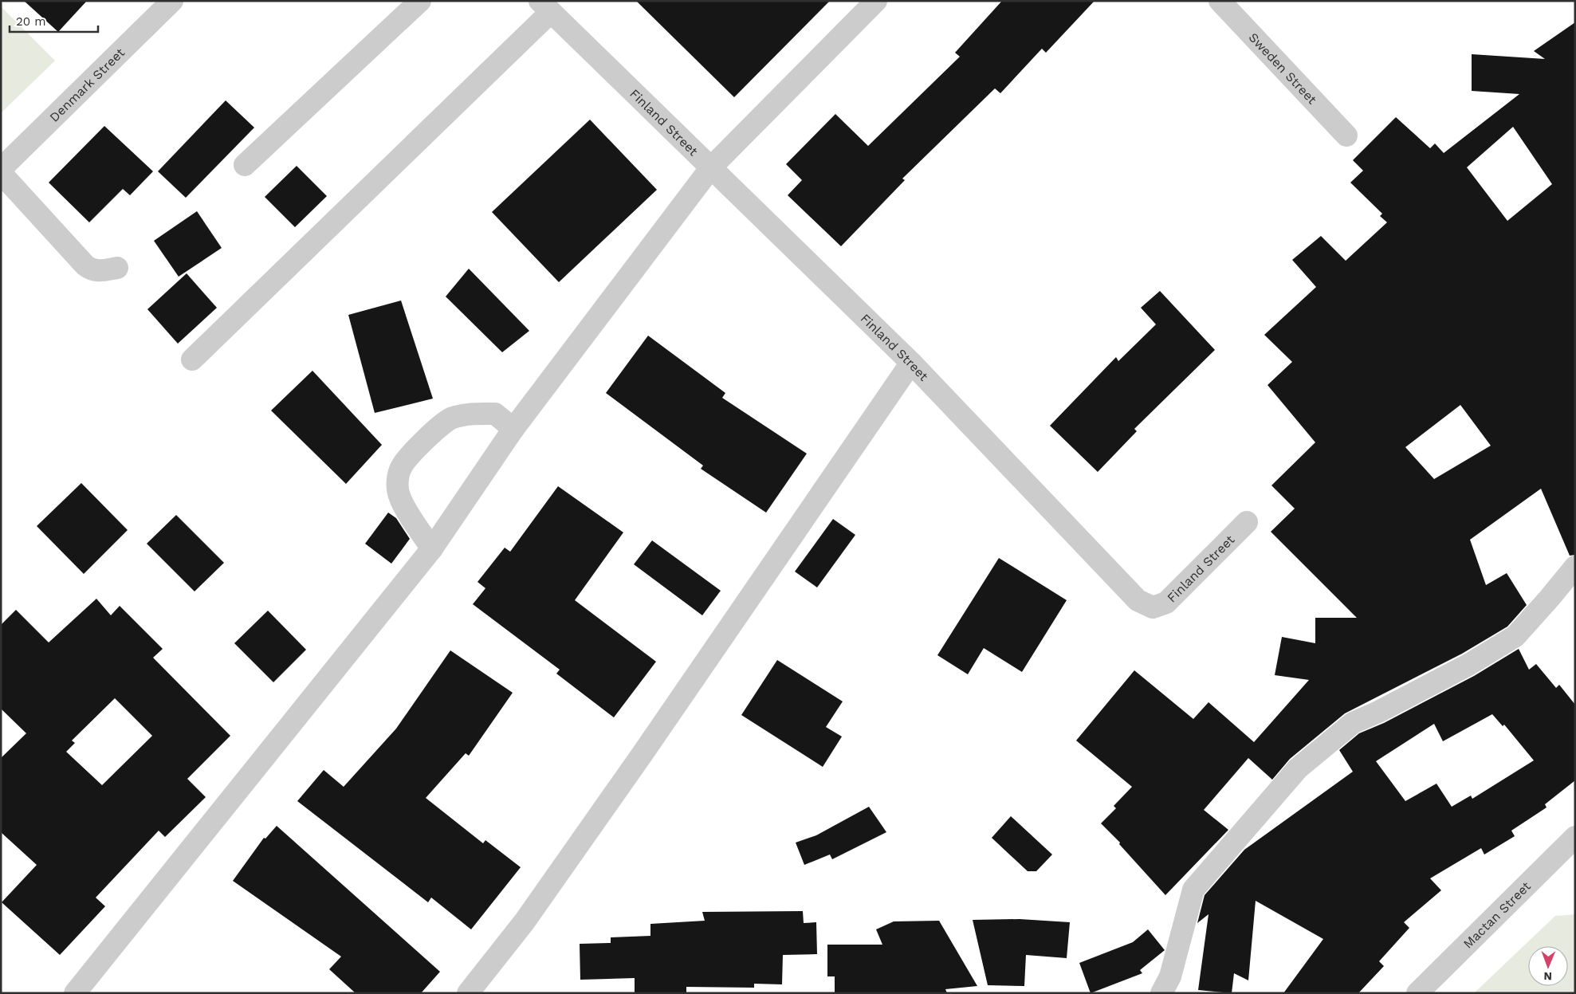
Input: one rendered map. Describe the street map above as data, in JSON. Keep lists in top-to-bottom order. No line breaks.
{"streets":{"street":["Sweden Street","Denmark Street","Finland Street","Mactan Street"]},"scale_bar":"20 m","north":"bottom"}
